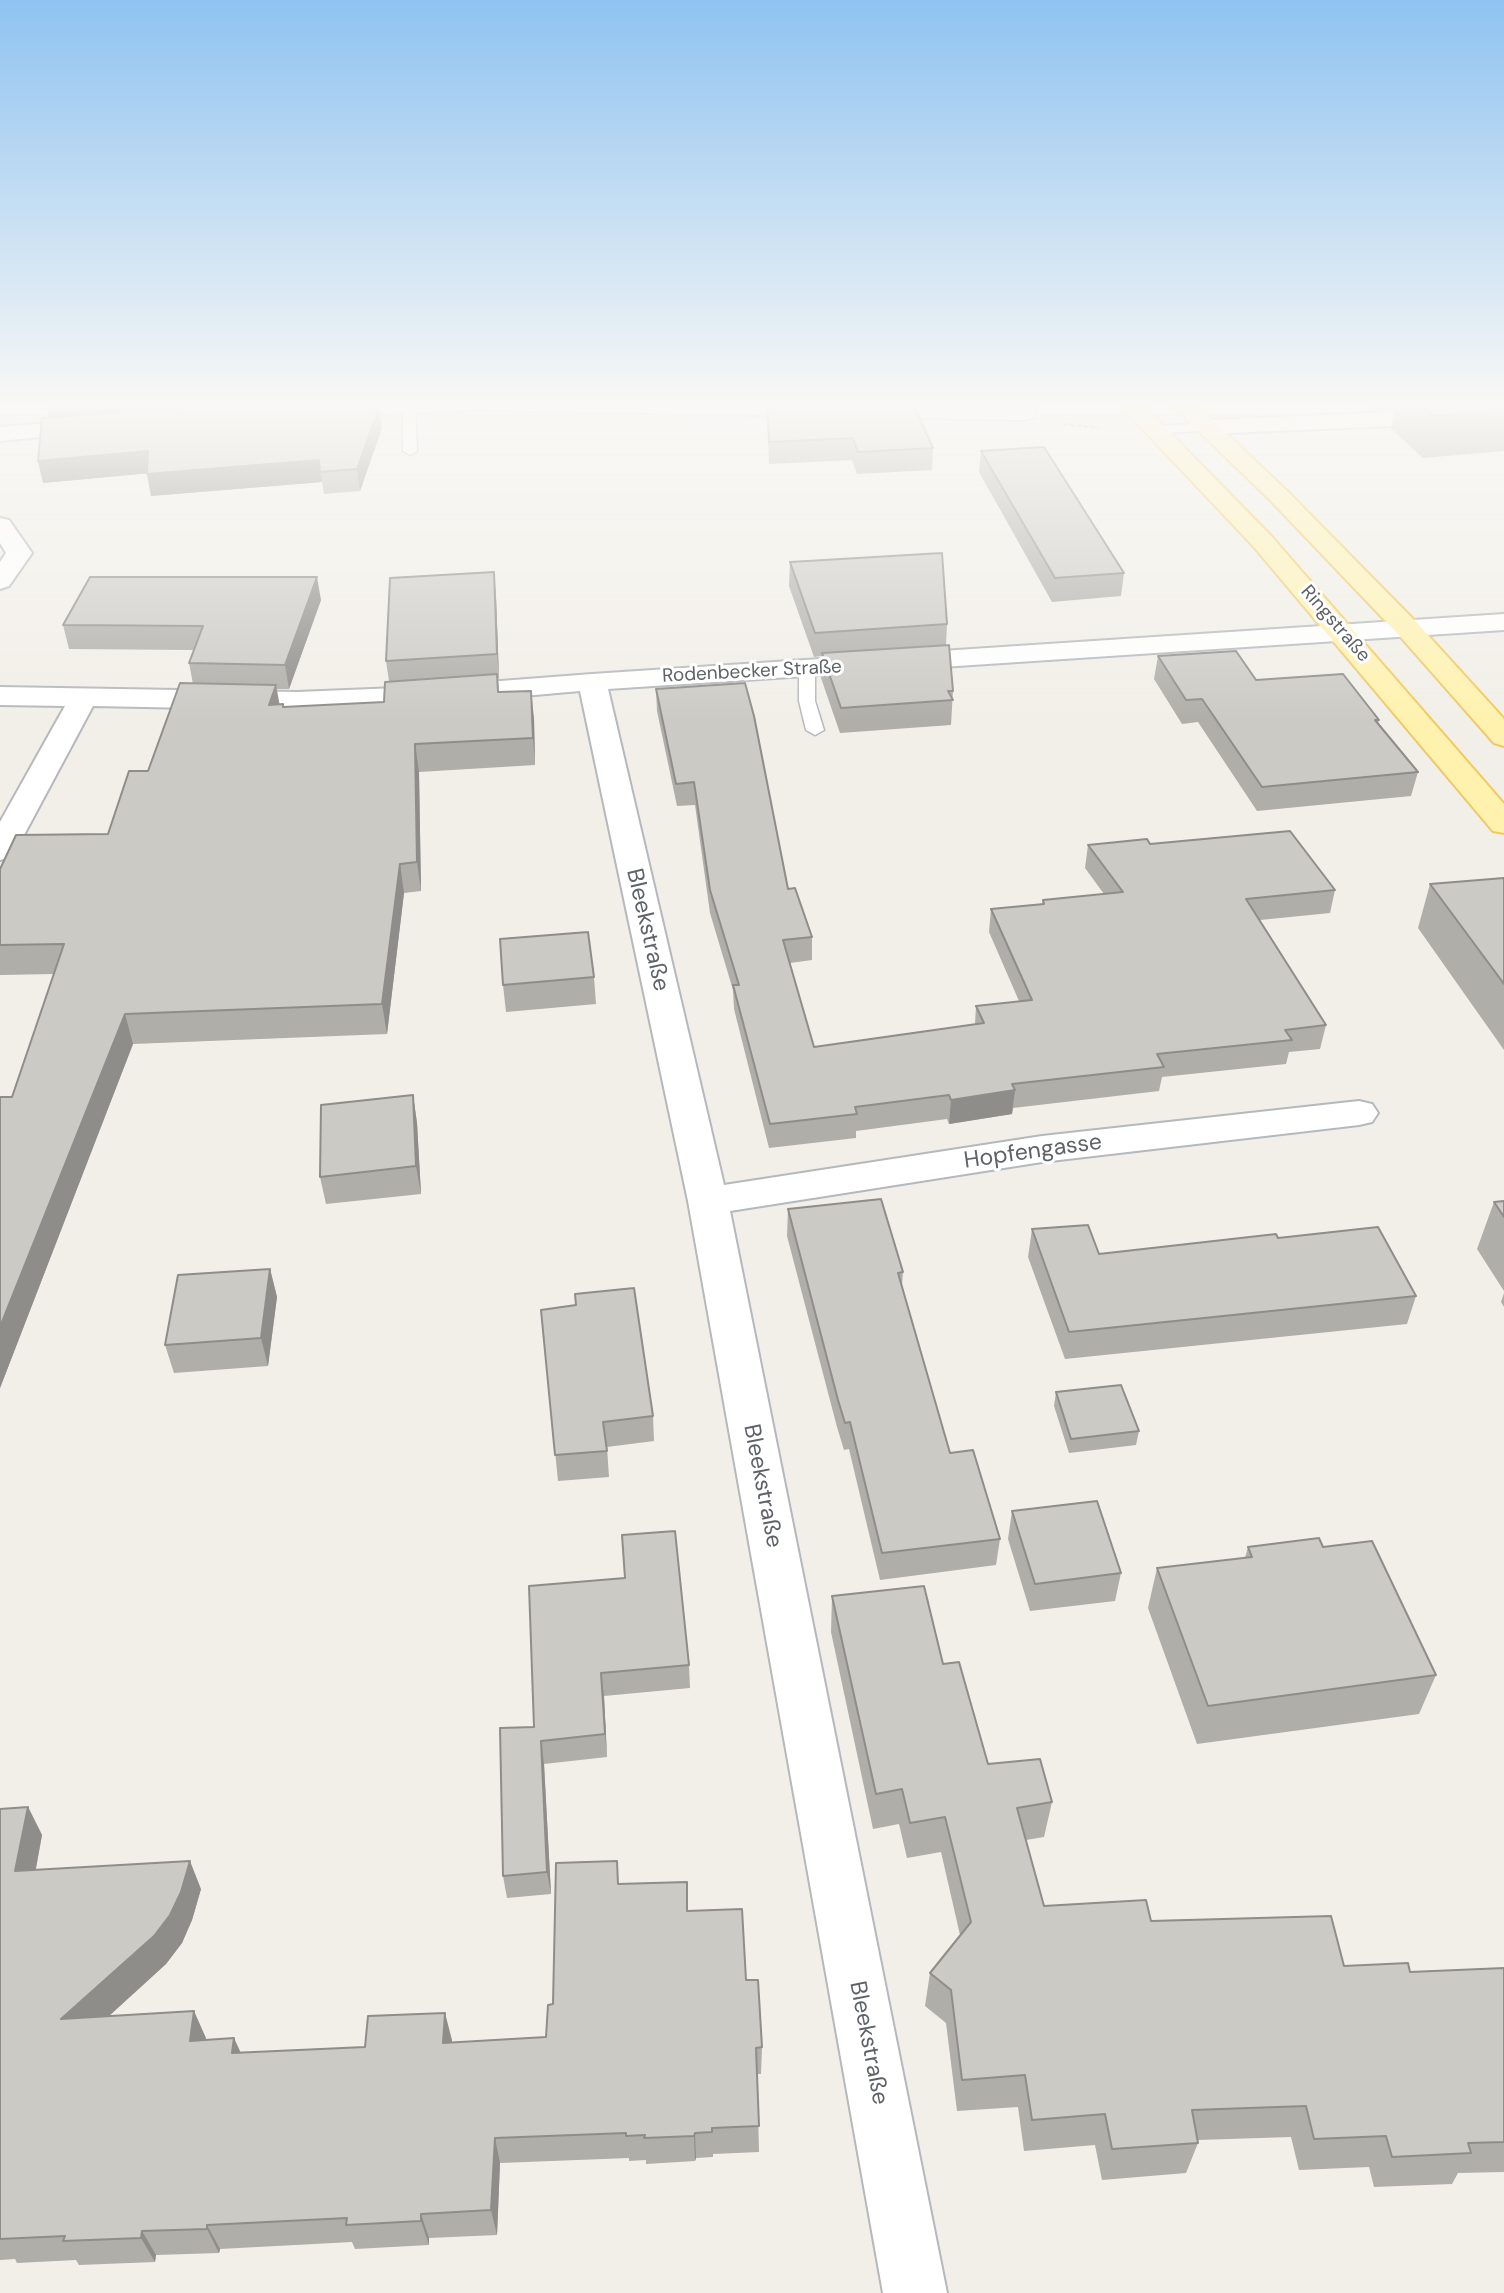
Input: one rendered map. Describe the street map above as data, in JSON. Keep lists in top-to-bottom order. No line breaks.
{"streets":{"main road":["Ringstraße"],"street":["Rodenbecker Straße","Bleekstraße","Hopfengasse"]},"crossings":[["Ringstraße","Rodenbecker Straße"],["Rodenbecker Straße","Bleekstraße"],["Bleekstraße","Hopfengasse"]]}
